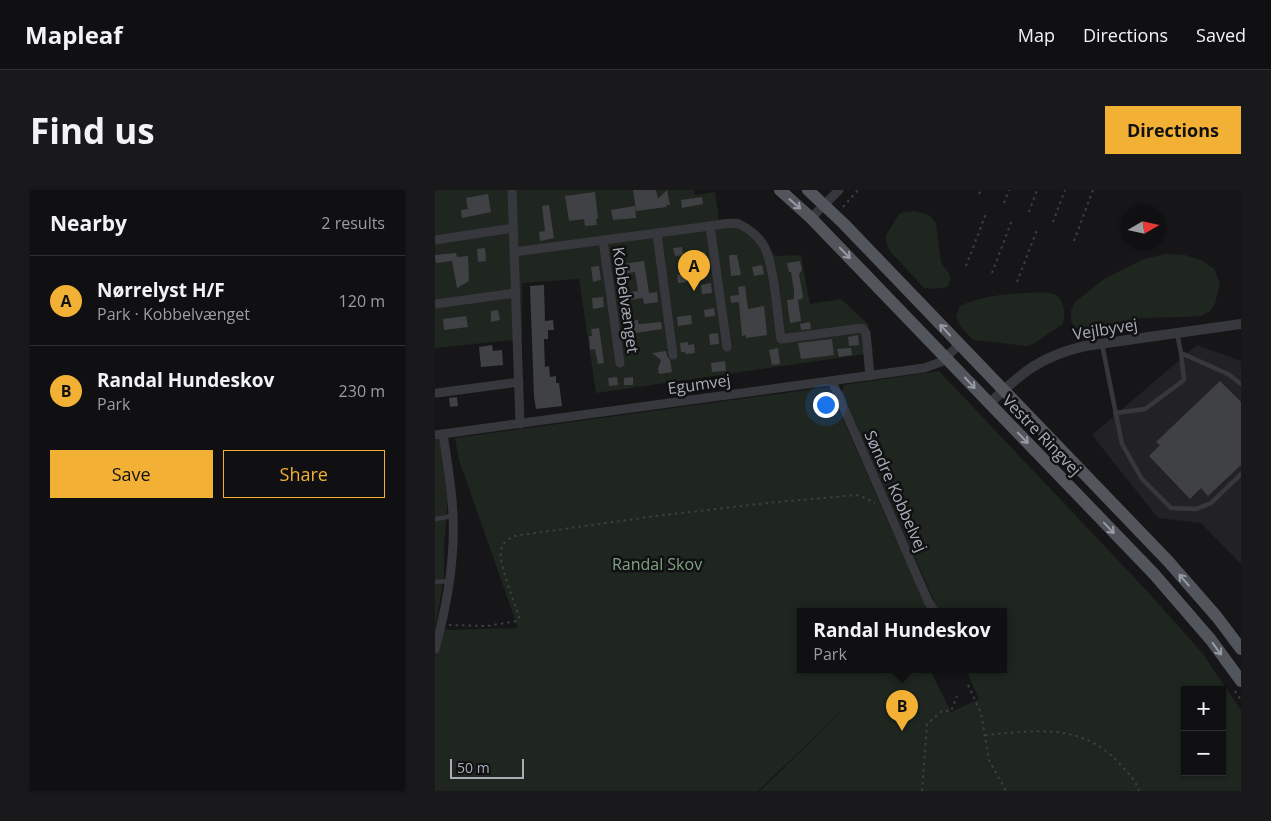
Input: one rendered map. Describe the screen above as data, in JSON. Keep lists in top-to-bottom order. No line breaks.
{"streets":{"main road":["Vestre Ringvej"],"street":["Kobbelvænget","Vejlbyvej","Egumvej","Søndre Kobbelvej"]},"crossings":[["Kobbelvænget","Egumvej"],["Vejlbyvej","Vestre Ringvej"],["Egumvej","Vestre Ringvej"],["Egumvej","Søndre Kobbelvej"]],"parks":["Randal Skov"],"scale_bar":"50 m","north":"right","page":{"header":"Mapleaf","nav":["Map","Directions","Saved"],"buttons":["Directions",["Save","Share"]],"title":"Find us","heading":["Nearby","2 results"],"pins":["A","B"],"list":[{"mark":"A","name":"Nørrelyst H/F","note":"Park · Kobbelvænget","value":"120 m"},{"mark":"B","name":"Randal Hundeskov","note":"Park","value":"230 m"}],"popup":["Randal Hundeskov","Park"],"map_buttons":["+","−"],"scale":"50 m"}}
